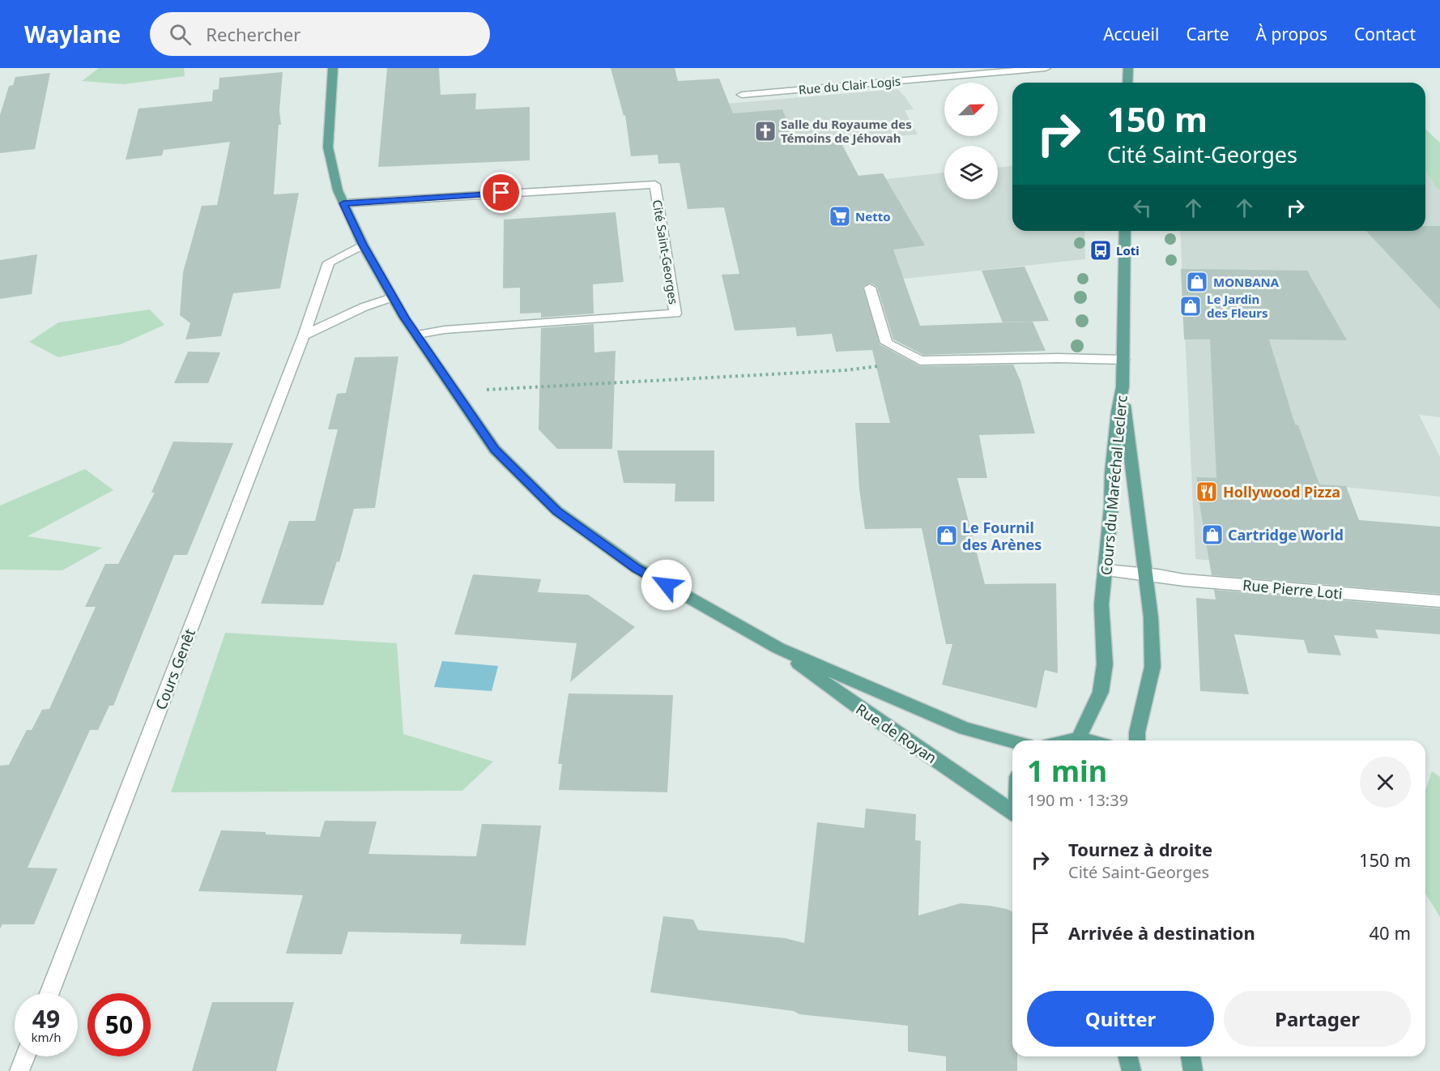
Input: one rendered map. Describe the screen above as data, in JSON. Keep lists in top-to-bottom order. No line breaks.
{"streets":{"main road":["Cours du Maréchal Leclerc","Rue de Royan"],"street":["Rue du Clair Logis","Cité Saint-Georges","Rue Pierre Loti","Cours Genêt"]},"crossings":[["Cité Saint-Georges","Rue de Royan"],["Cours du Maréchal Leclerc","Rue Pierre Loti"],["Cours Genêt","Rue de Royan"]],"places":{"church":["Salle du Royaume des Témoins de Jéhovah"],"supermarket":["Netto"],"bus stop":["Loti"],"shop":["MONBANA","Le Jardin des Fleurs","Cartridge World","Le Fournil des Arènes"],"restaurant":["Hollywood Pizza"]},"north":"top right","page":{"header":"Waylane","search":"Rechercher","nav":["Accueil","Carte","À propos","Contact"],"turn":["150 m","Cité Saint-Georges"],"heading":["1 min","190 m · 13:39"],"list":[{"name":"Tournez à droite","note":"Cité Saint-Georges","value":"150 m"},{"name":"Arrivée à destination","value":"40 m"}],"buttons":["Quitter","Partager"],"speed":"49 km/h","limit":"50"}}
